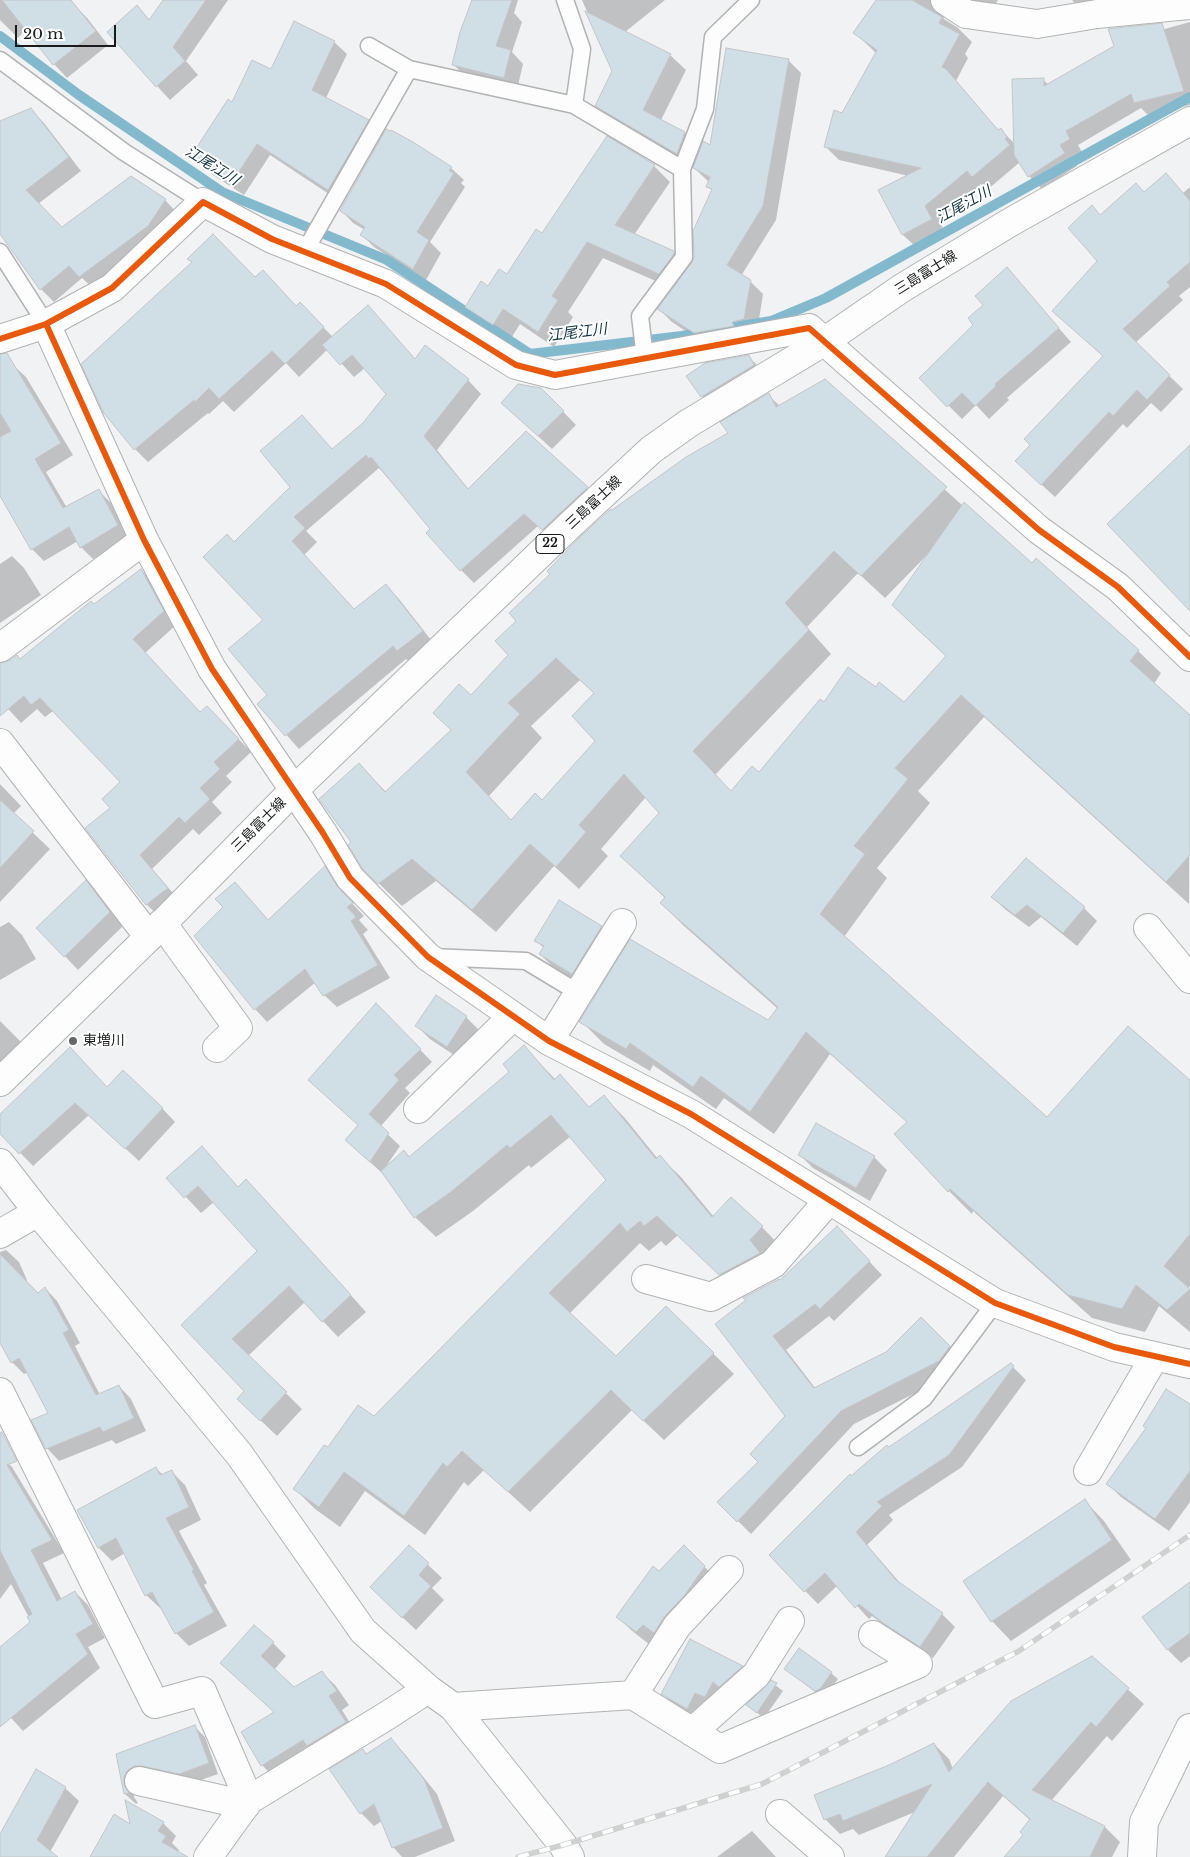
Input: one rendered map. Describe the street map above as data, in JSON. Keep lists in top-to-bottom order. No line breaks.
{"streets":{"street":["三島富士線","22"]},"water":["江尾江川"],"places":["東増川"],"scale_bar":"20 m"}
